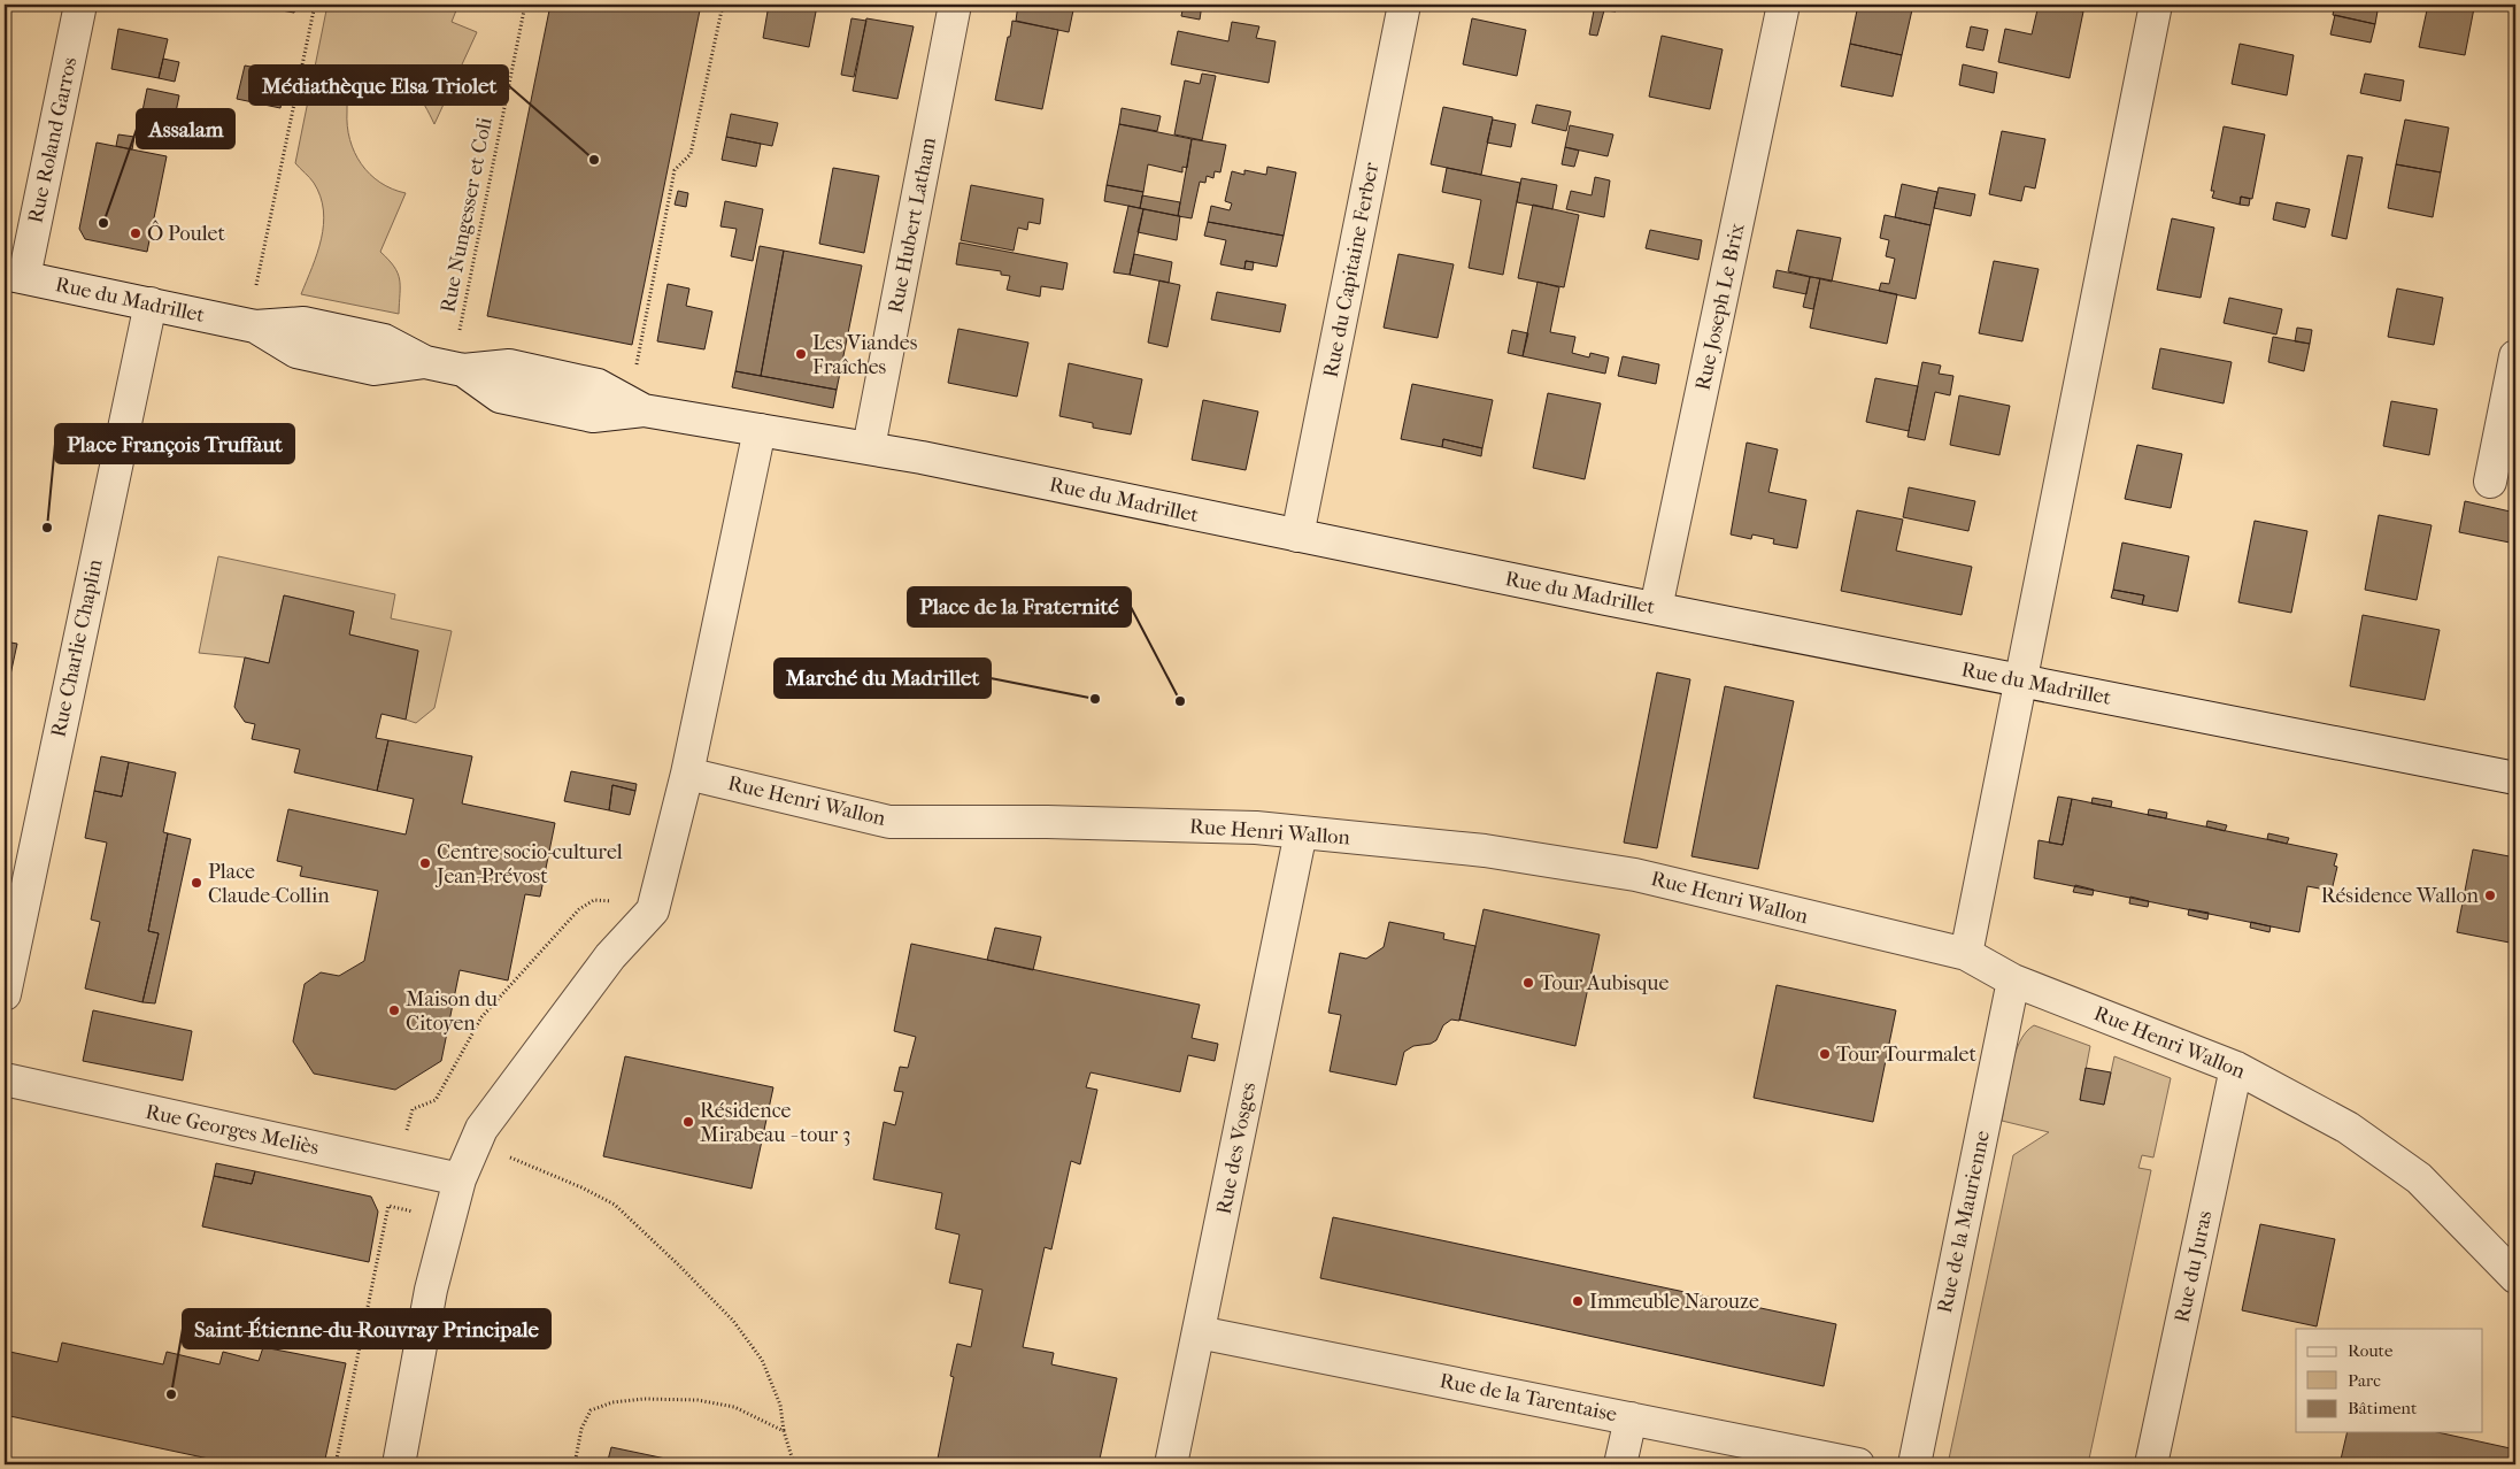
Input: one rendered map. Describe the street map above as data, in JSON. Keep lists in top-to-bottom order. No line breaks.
{"streets":{"street":["Rue Roland Garros","Rue Hubert Latham","Rue du Capitaine Ferber","Rue du Madrillet","Rue Joseph Le Brix","Rue Charlie Chaplin","Rue Henri Wallon","Rue Georges Meliès","Rue des Vosges","Rue de la Maurienne","Rue du Juras","Rue de la Tarentaise"],"path":["Rue Nungesser et Coli"]},"crossings":[["Rue Roland Garros","Rue du Madrillet"],["Rue Nungesser et Coli","Rue du Madrillet"],["Rue Hubert Latham","Rue du Madrillet"],["Rue du Capitaine Ferber","Rue du Madrillet"],["Rue du Madrillet","Rue Joseph Le Brix"],["Rue du Madrillet","Rue Charlie Chaplin"],["Rue Henri Wallon","Rue des Vosges"],["Rue Henri Wallon","Rue de la Maurienne"],["Rue Henri Wallon","Rue du Juras"],["Rue des Vosges","Rue de la Tarentaise"]],"places":["Médiathèque Elsa Triolet","Assalam","Ô Poulet","Les Viandes Fraîches","Place François Truffaut","Marché du Madrillet","Place de la Fraternité","Centre socio-culturel Jean-Prévost","Place Claude-Collin","Résidence Wallon","Tour Aubisque","Maison du Citoyen","Tour Tourmalet","Résidence Mirabeau - tour 3","Immeuble Narouze","Saint-Étienne-du-Rouvray Principale"],"legend":["Route","Parc","Bâtiment"]}
